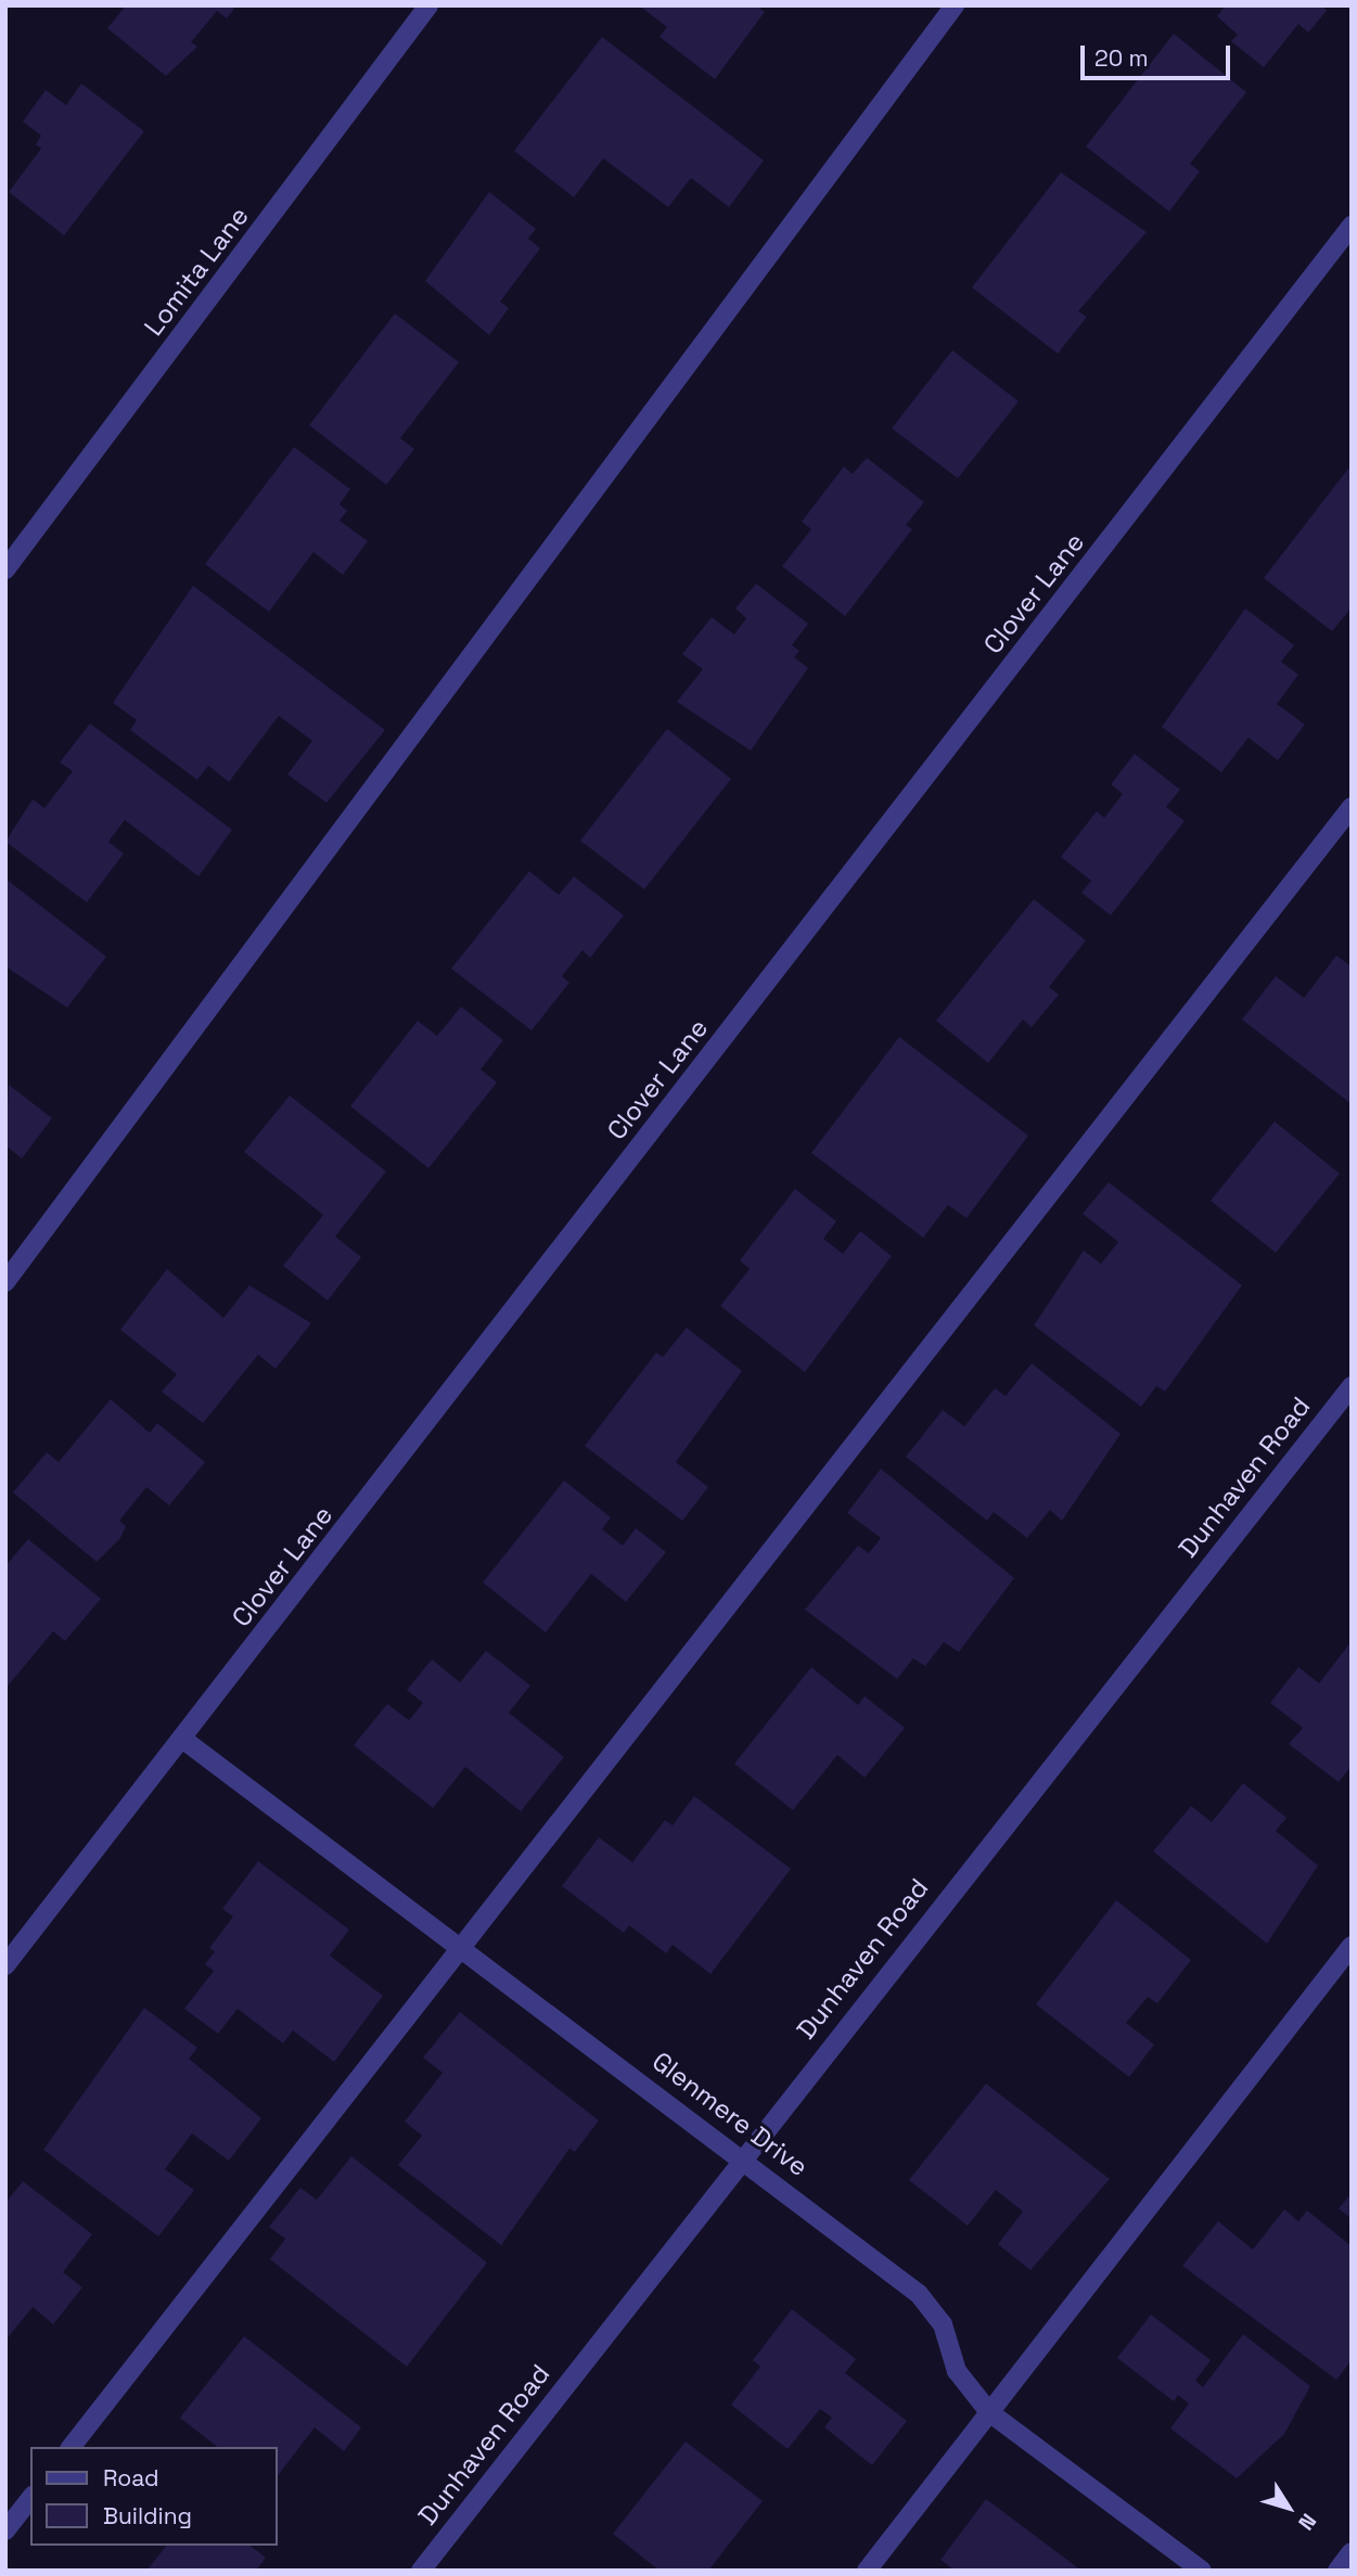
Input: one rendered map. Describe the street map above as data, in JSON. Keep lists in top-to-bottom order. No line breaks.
{"streets":{"street":["Lomita Lane","Clover Lane","Dunhaven Road","Glenmere Drive"]},"crossings":[["Clover Lane","Glenmere Drive"],["Dunhaven Road","Glenmere Drive"]],"legend":["Road","Building"],"scale_bar":"20 m","north":"bottom right"}
